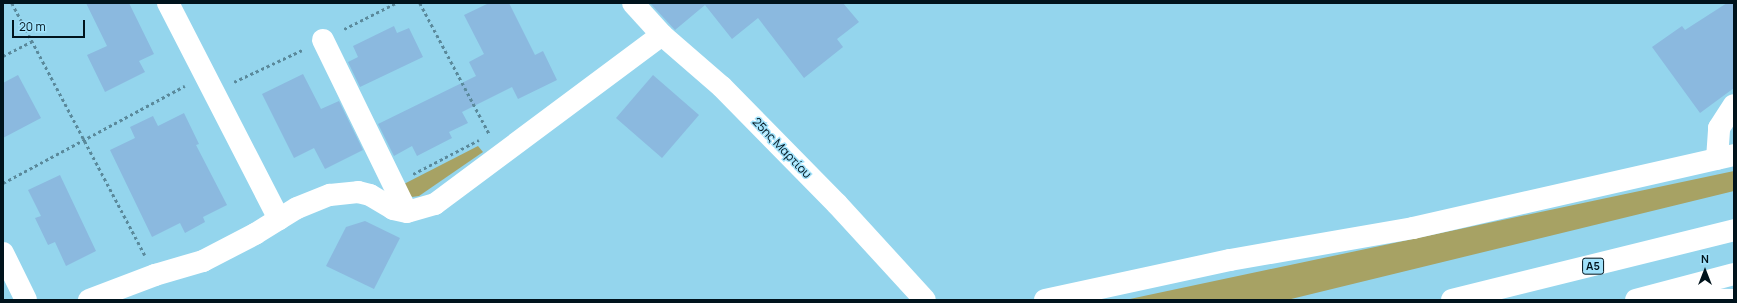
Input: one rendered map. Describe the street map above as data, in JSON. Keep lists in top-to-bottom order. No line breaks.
{"streets":{"main road":["25ης Μαρτίου","Α5"]},"scale_bar":"20 m","north":"top"}
